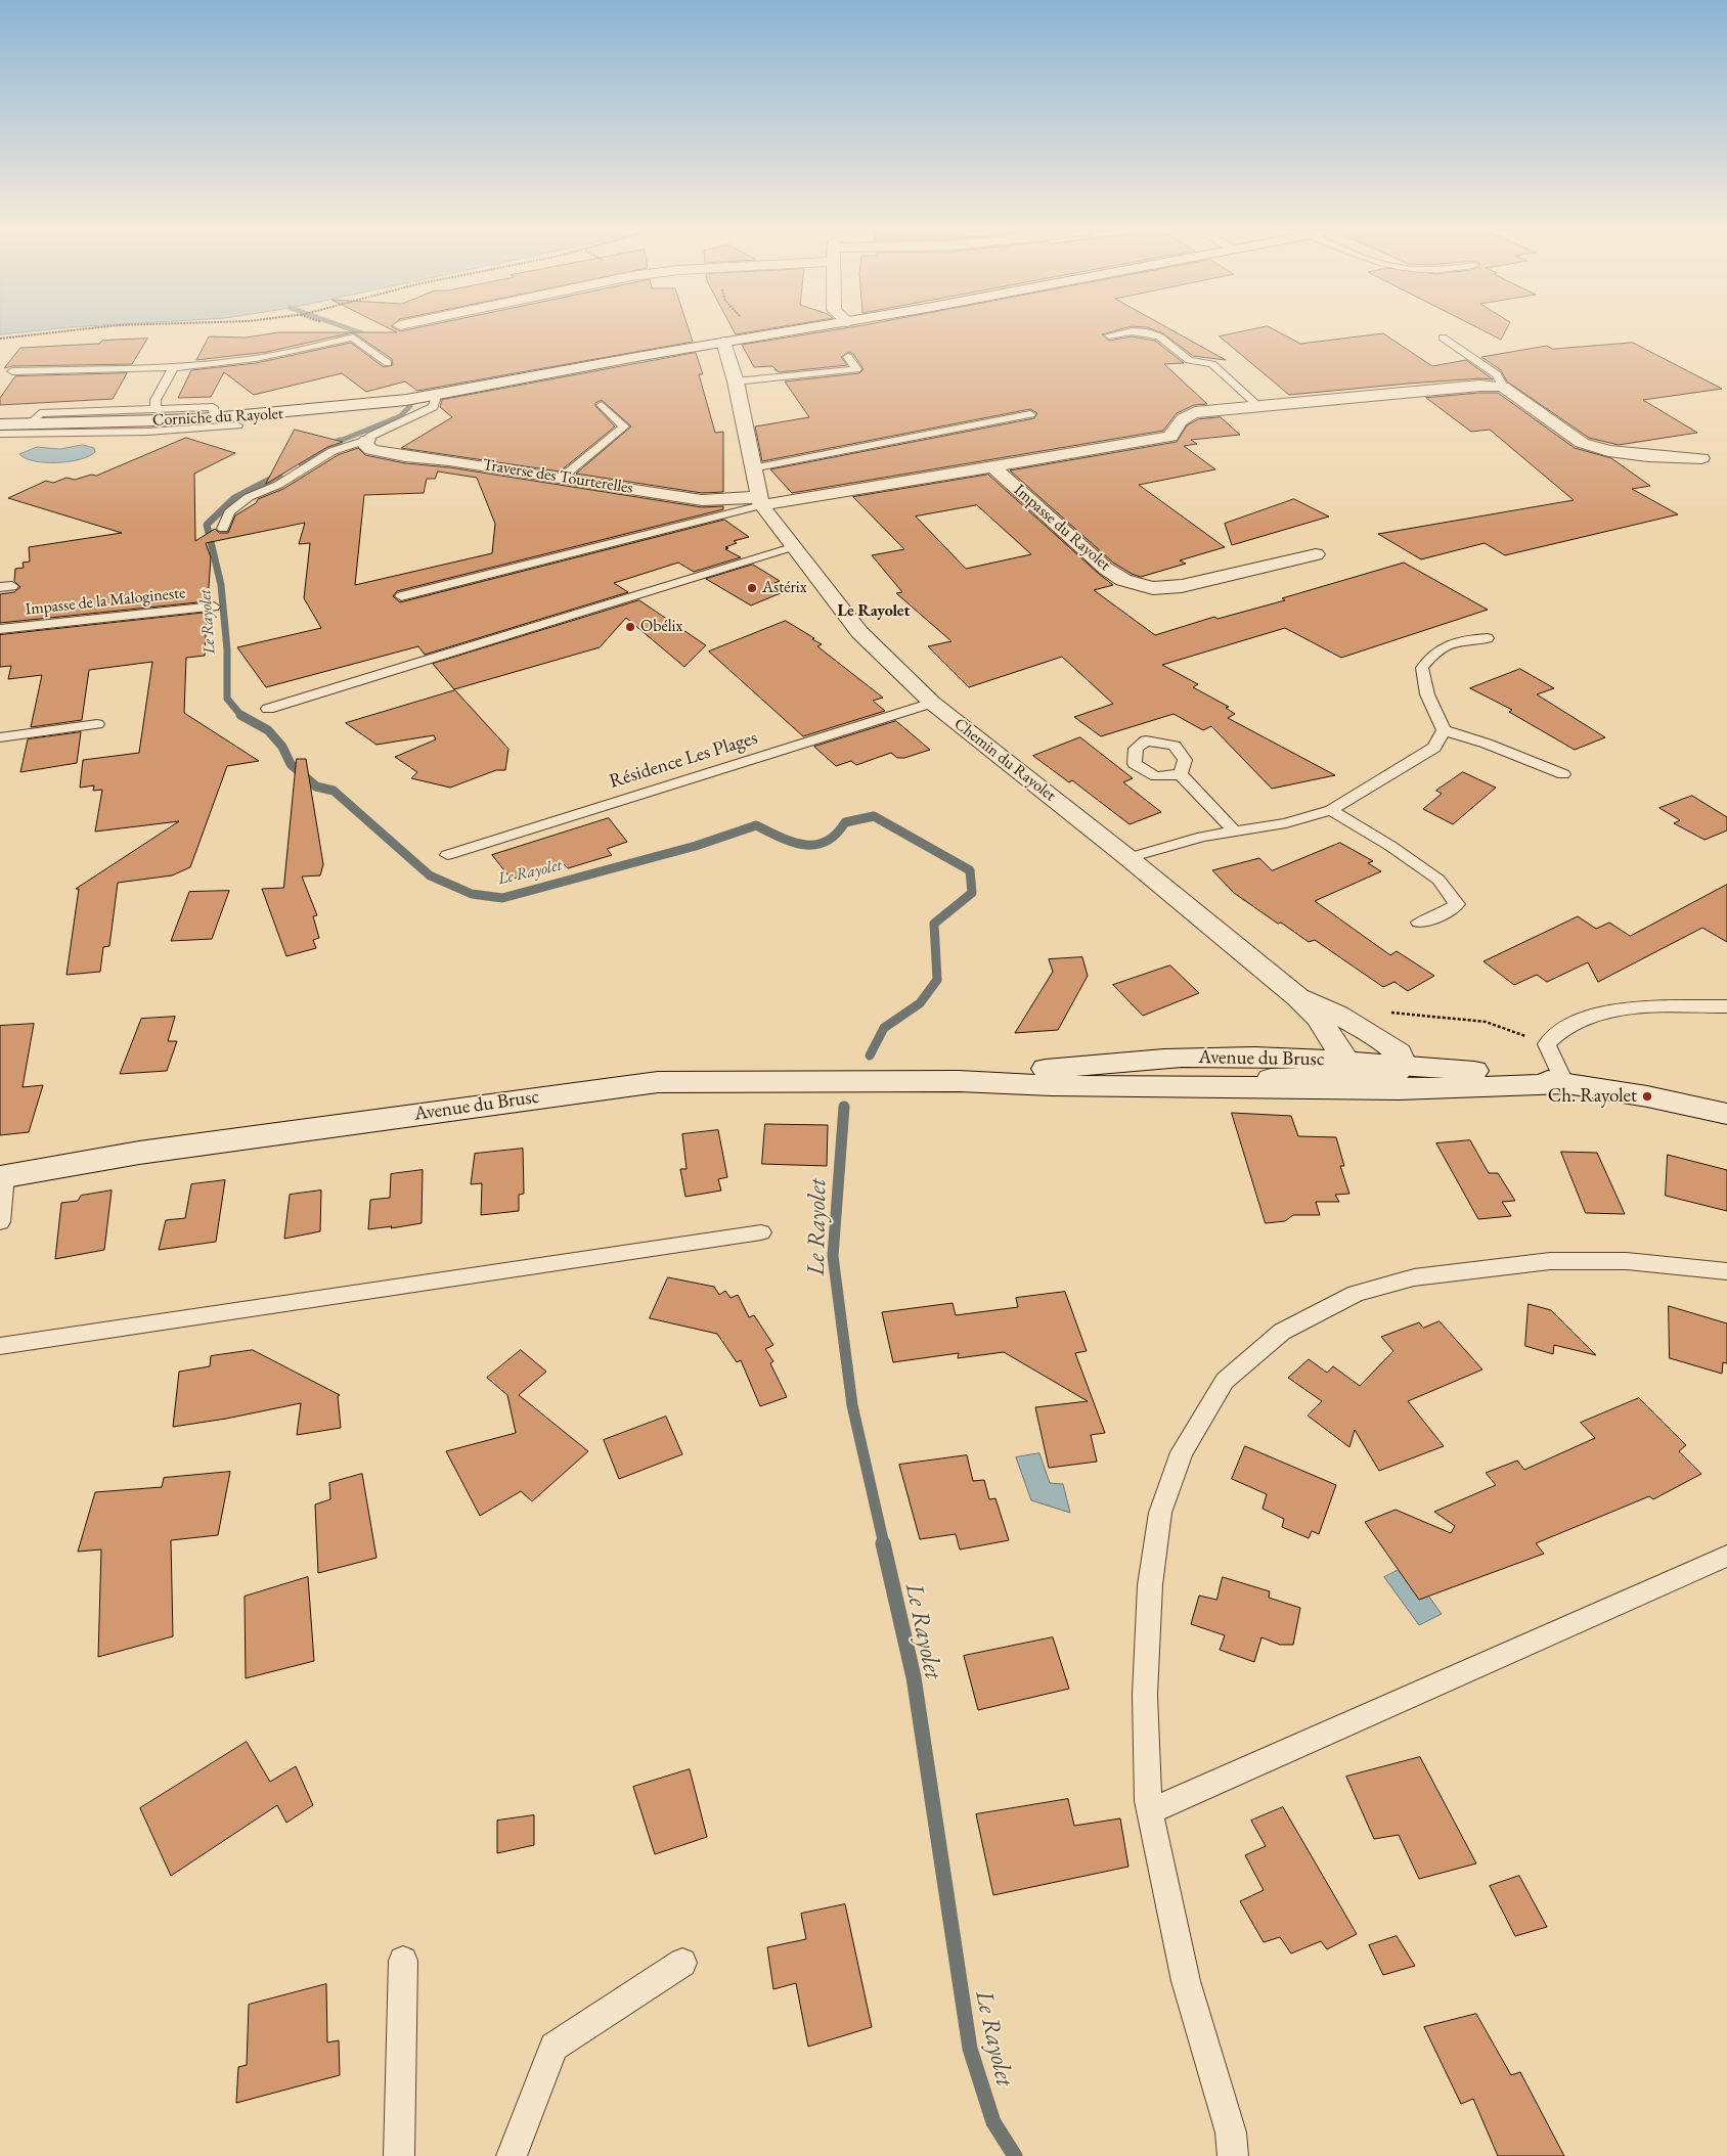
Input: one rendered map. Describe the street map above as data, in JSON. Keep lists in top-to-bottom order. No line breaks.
{"streets":{"street":["Corniche du Rayolet","Traverse des Tourterelles","Impasse du Rayolet","Chemin du Rayolet","Avenue du Brusc"],"lane":["Impasse de la Malogineste","Résidence Les Plages"]},"crossings":[["Corniche du Rayolet","Chemin du Rayolet"],["Traverse des Tourterelles","Impasse du Rayolet"],["Traverse des Tourterelles","Chemin du Rayolet"],["Impasse du Rayolet","Chemin du Rayolet"],["Résidence Les Plages","Chemin du Rayolet"],["Chemin du Rayolet","Avenue du Brusc"]],"districts":["Le Rayolet"],"water":["Le Rayolet"],"places":["Astérix","Obélix","Ch. Rayolet"]}
